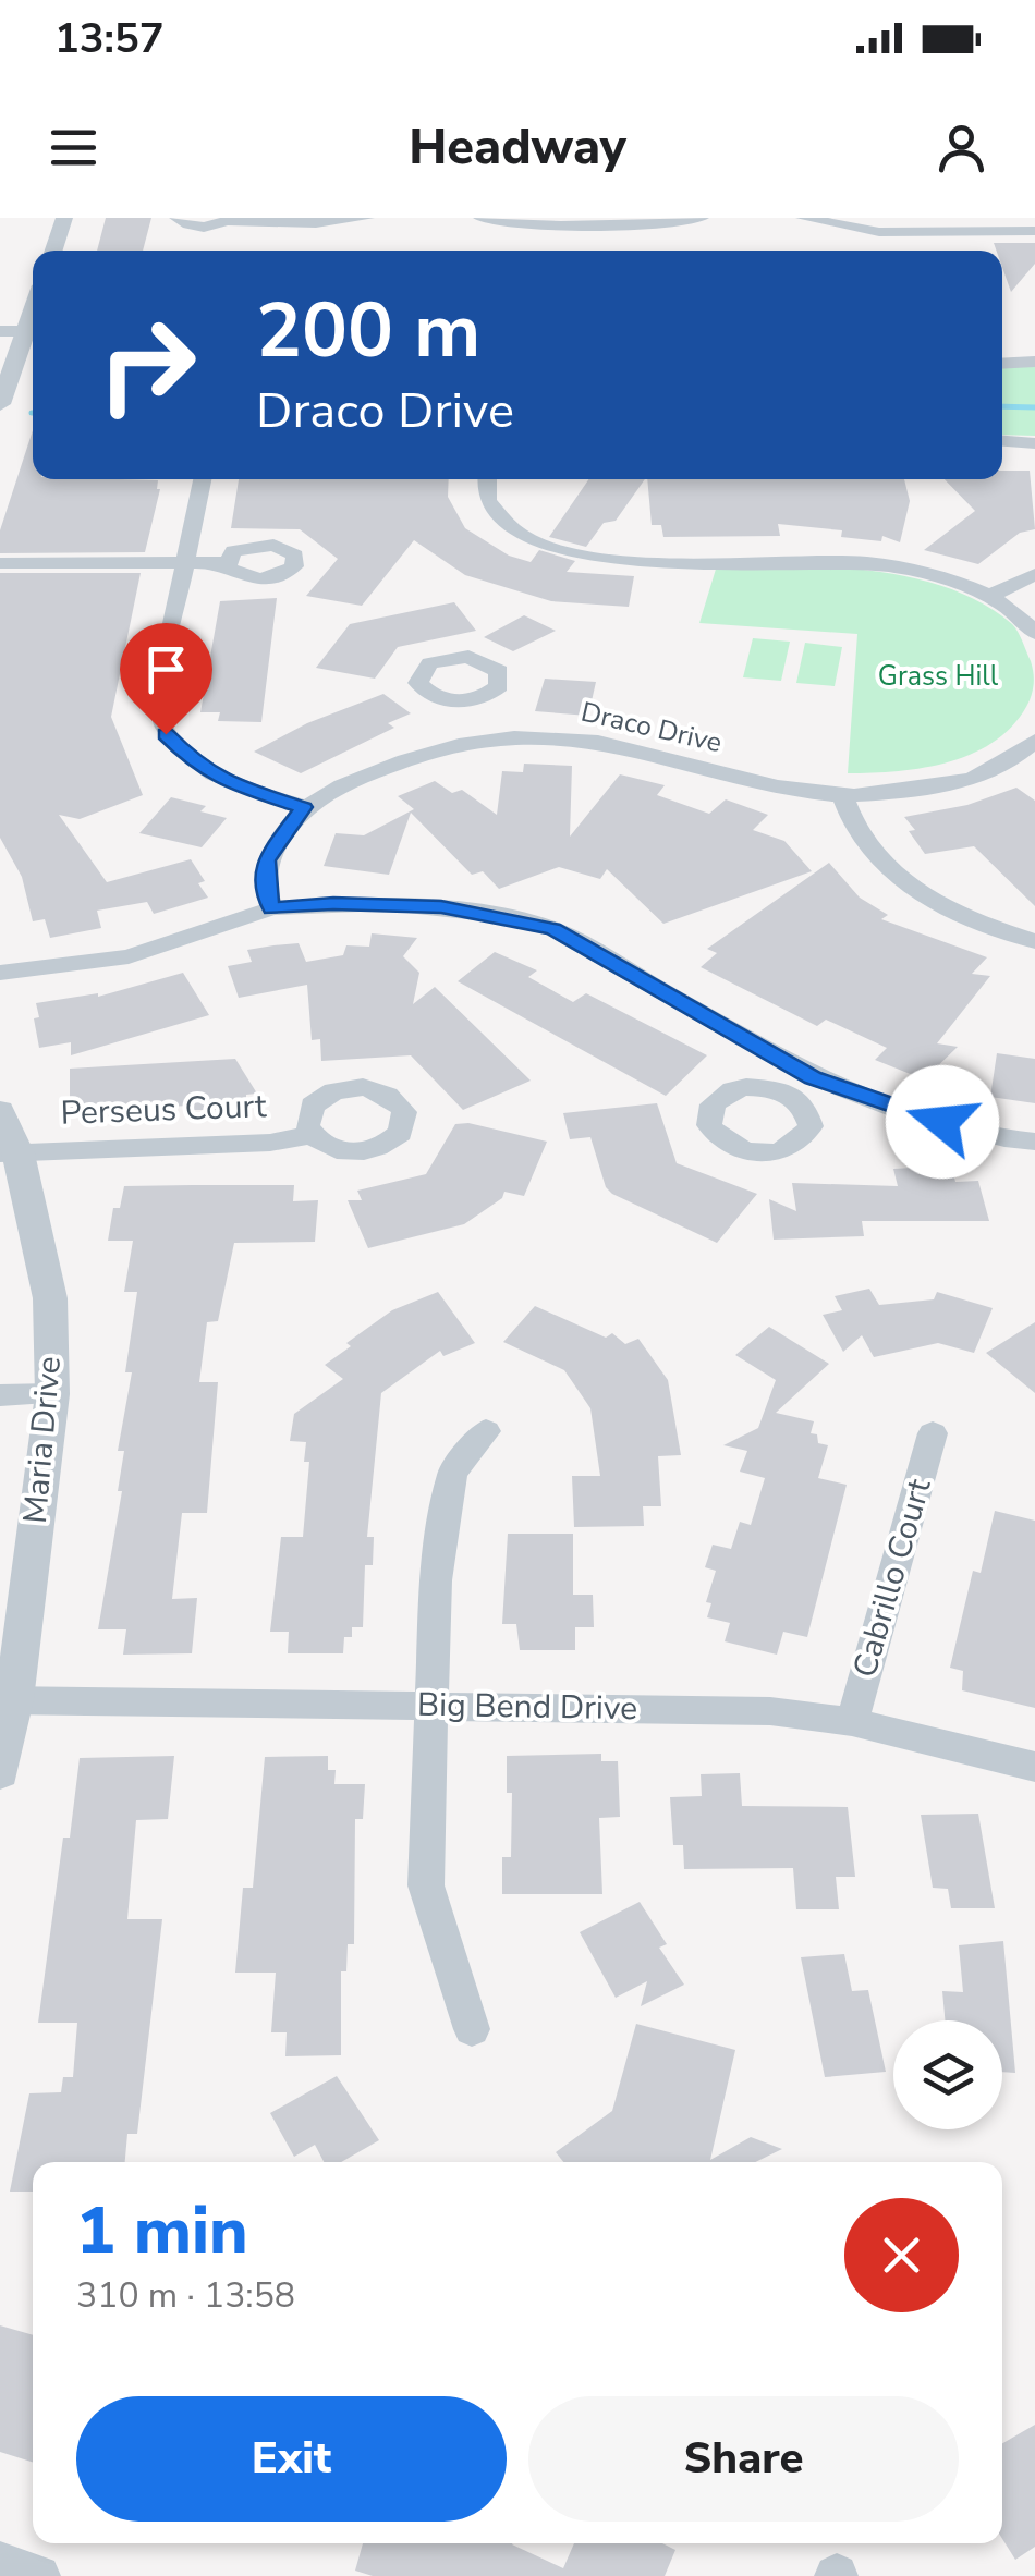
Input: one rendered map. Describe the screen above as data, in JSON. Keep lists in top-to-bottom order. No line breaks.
{"streets":{"street":["Draco Drive","Perseus Court","Maria Drive","Cabrillo Court","Big Bend Drive"]},"crossings":[["Perseus Court","Maria Drive"],["Maria Drive","Big Bend Drive"],["Cabrillo Court","Big Bend Drive"]],"parks":["Grass Hill"],"page":{"status":"13:57","header":"Headway","turn":["200 m","Draco Drive"],"heading":["1 min","310 m · 13:58"],"buttons":["Exit","Share"]}}
